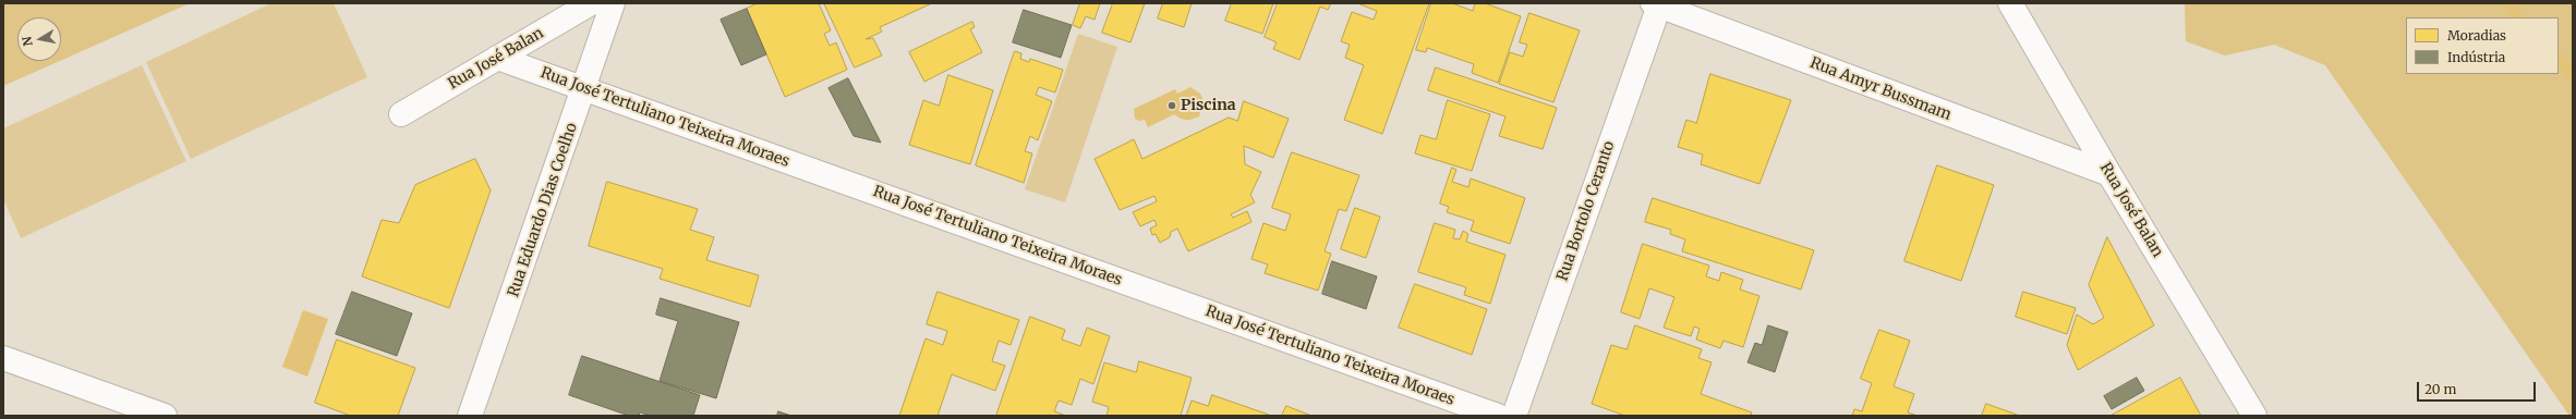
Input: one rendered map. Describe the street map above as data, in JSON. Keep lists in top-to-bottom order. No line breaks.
{"streets":{"street":["Rua José Balan","Rua Amyr Bussmam","Rua José Tertuliano Teixeira Moraes","Rua Eduardo Dias Coelho","Rua Bortolo Ceranto"]},"crossings":[["Rua José Balan","Rua Amyr Bussmam"],["Rua José Balan","Rua José Tertuliano Teixeira Moraes"],["Rua Amyr Bussmam","Rua Bortolo Ceranto"],["Rua José Tertuliano Teixeira Moraes","Rua Eduardo Dias Coelho"]],"places":["Piscina"],"legend":["Moradias","Indústria"],"scale_bar":"20 m","north":"left"}
